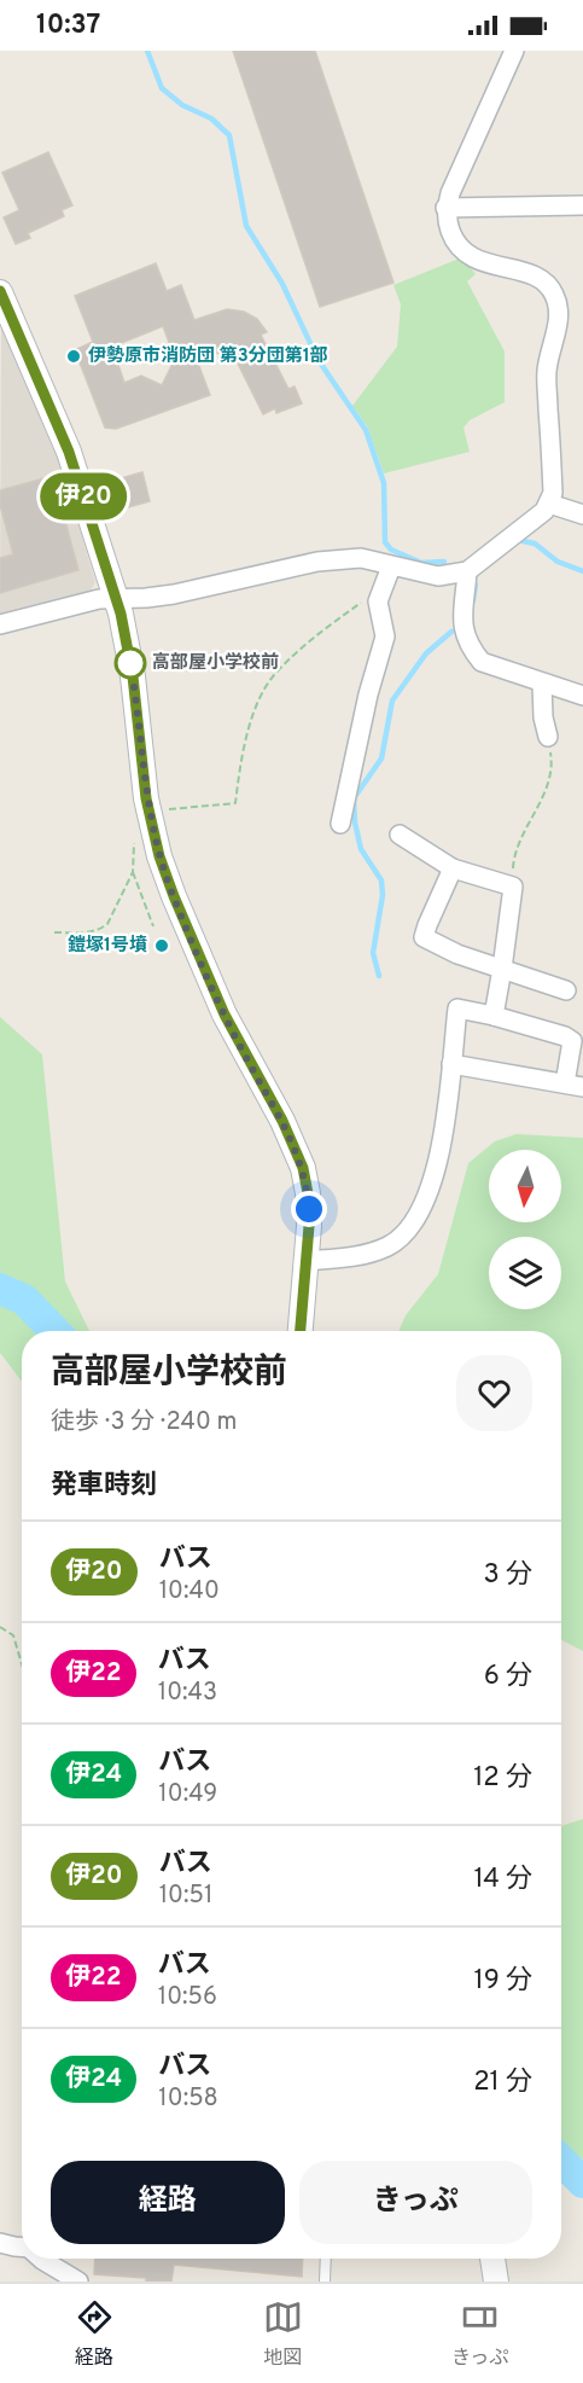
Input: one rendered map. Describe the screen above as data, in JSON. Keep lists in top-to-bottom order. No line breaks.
{"places":["伊勢原市消防団 第3分団第1部","高部屋小学校前","鎧塚1号墳"],"lines":["bus line 伊20"],"north":"bottom","page":{"status":"10:37","on_map":"伊20","heading":[["高部屋小学校前","徒歩 · 3 分 · 240 m"],"発車時刻"],"list":[{"mark":"伊20","name":"バス","note":"10:40","value":"3 分"},{"mark":"伊22","name":"バス","note":"10:43","value":"6 分"},{"mark":"伊24","name":"バス","note":"10:49","value":"12 分"},{"mark":"伊20","name":"バス","note":"10:51","value":"14 分"},{"mark":"伊22","name":"バス","note":"10:56","value":"19 分"},{"mark":"伊24","name":"バス","note":"10:58","value":"21 分"}],"buttons":["経路","きっぷ"],"tabs":["経路","地図","きっぷ"]}}
